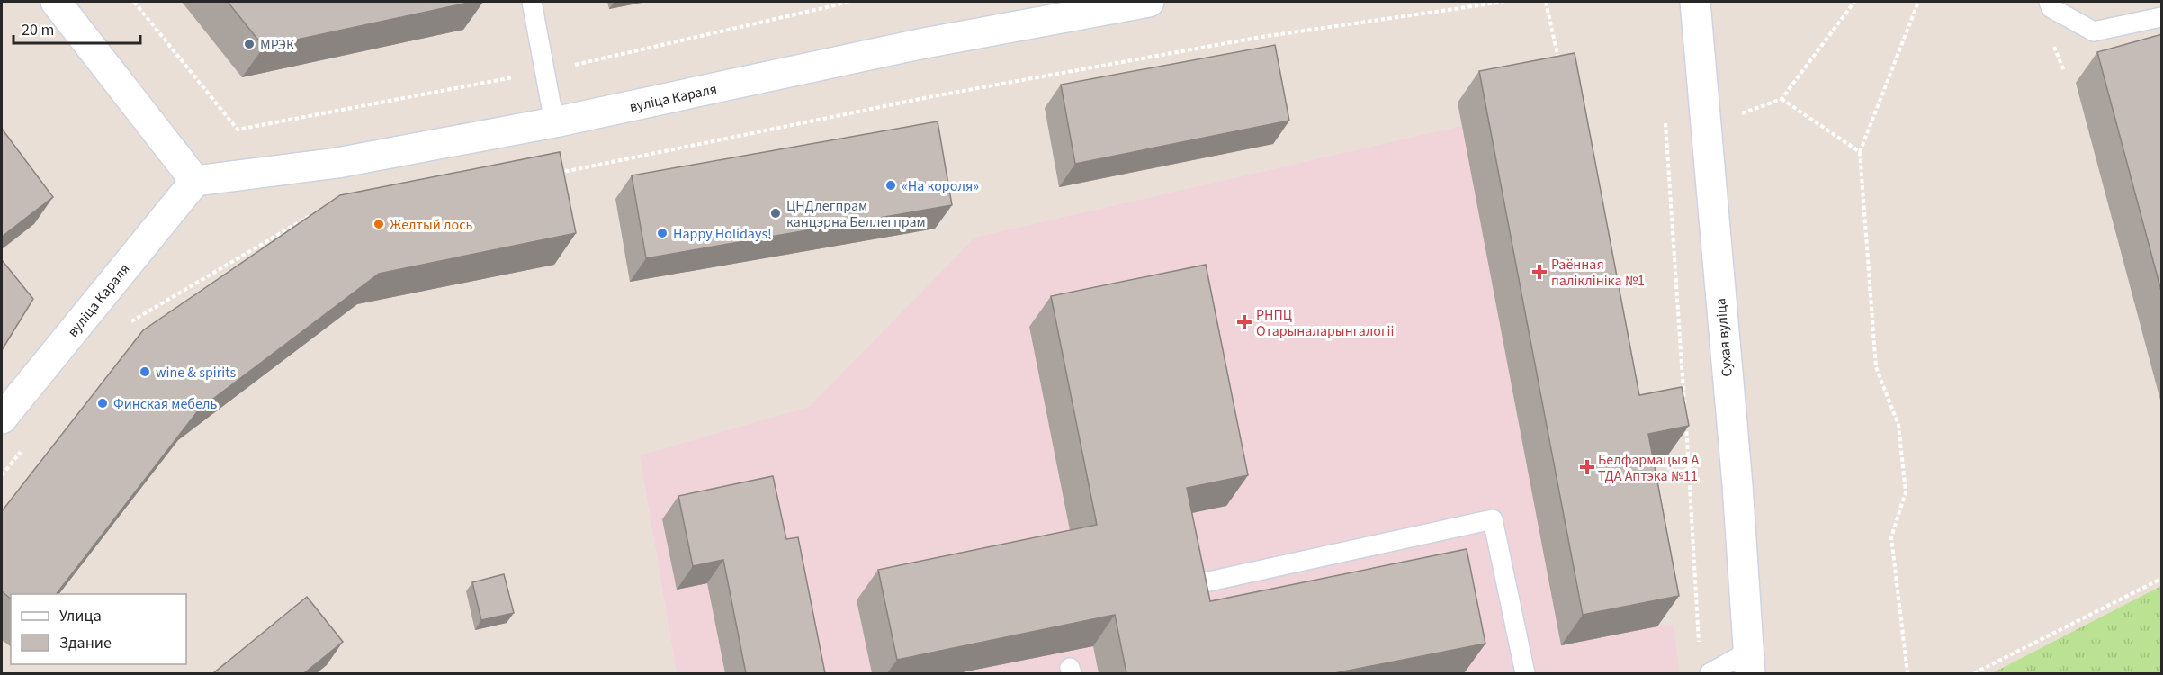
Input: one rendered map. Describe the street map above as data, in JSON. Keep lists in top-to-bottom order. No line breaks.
{"streets":{"main road":["вуліца Караля","Сухая вуліца"]},"places":{"other":["МРЭК","«На короля»","ЦНДлегпрам канцэрна Беллегпрам","Желтый лось","Happy Holidays!","wine & spirits","Финская мебель"],"health":["Раённая паліклініка №1","РНПЦ Отарыналарынгалогіі","Белфармацыя А ТДА Аптэка №11"]},"legend":["Улица","Здание"],"scale_bar":"20 m"}
